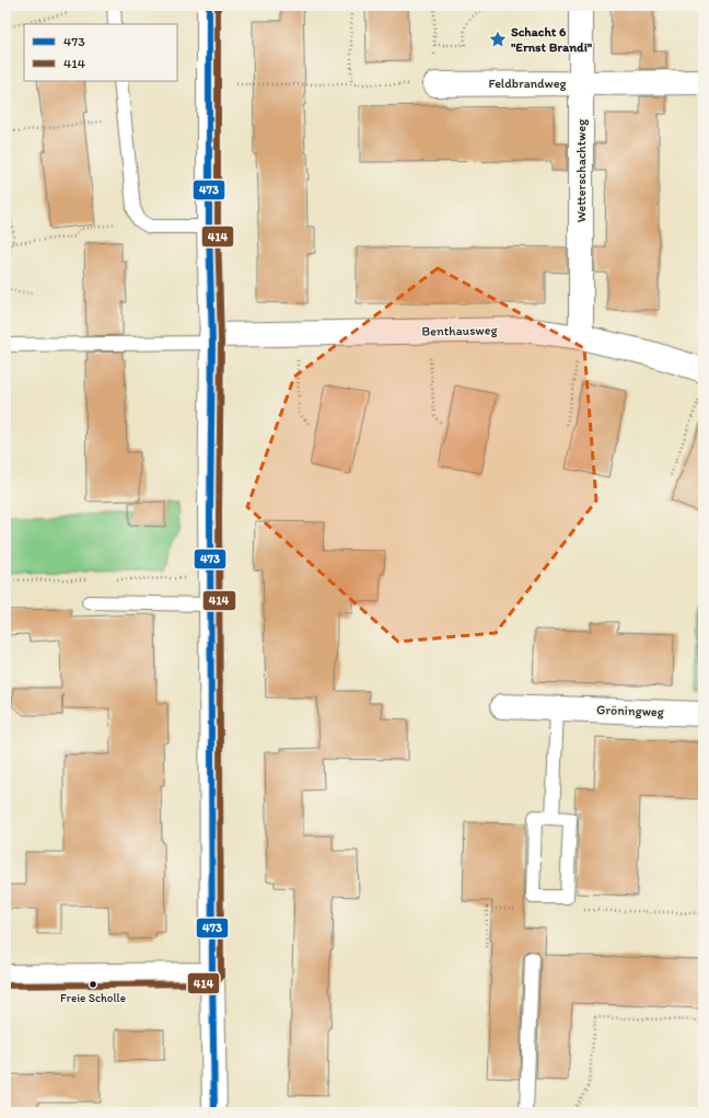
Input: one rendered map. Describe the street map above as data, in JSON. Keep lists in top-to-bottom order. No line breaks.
{"streets":{"street":["Feldbrandweg","Wetterschachtweg","Benthausweg","Gröningweg"]},"crossings":[["Feldbrandweg","Wetterschachtweg"],["Wetterschachtweg","Benthausweg"]],"places":{"place":["Schacht 6 \"Ernst Brandi\""],"other":["Freie Scholle"]},"lines":["transit line 473","transit line 414"],"legend":["473","414"]}
